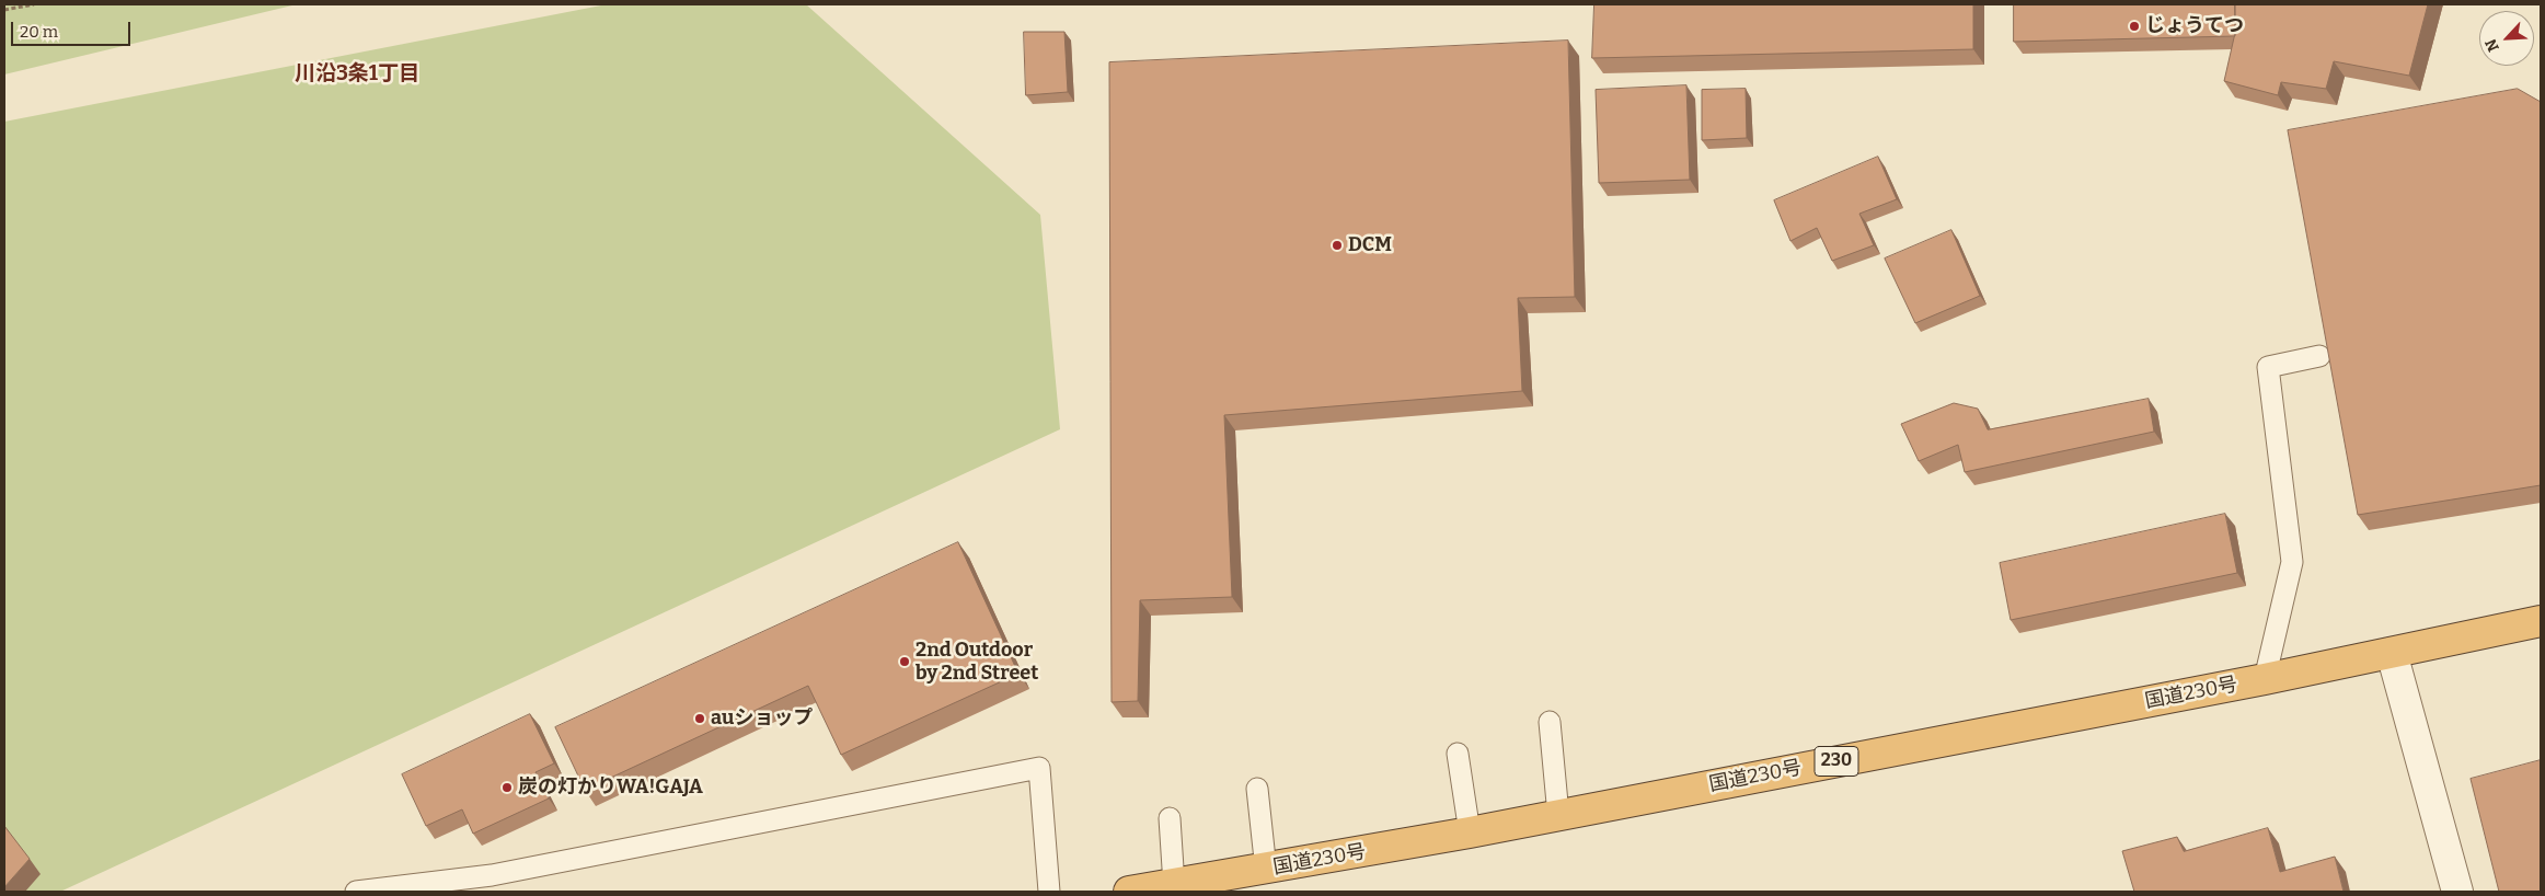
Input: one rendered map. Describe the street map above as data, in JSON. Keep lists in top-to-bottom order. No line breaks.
{"streets":{"highway":["国道230号","230"]},"districts":["川沿3条1丁目"],"places":["じょうてつ","DCM","2nd Outdoor by 2nd Street","auショップ","炭の灯かりWA!GAJA"],"scale_bar":"20 m","north":"bottom left"}
